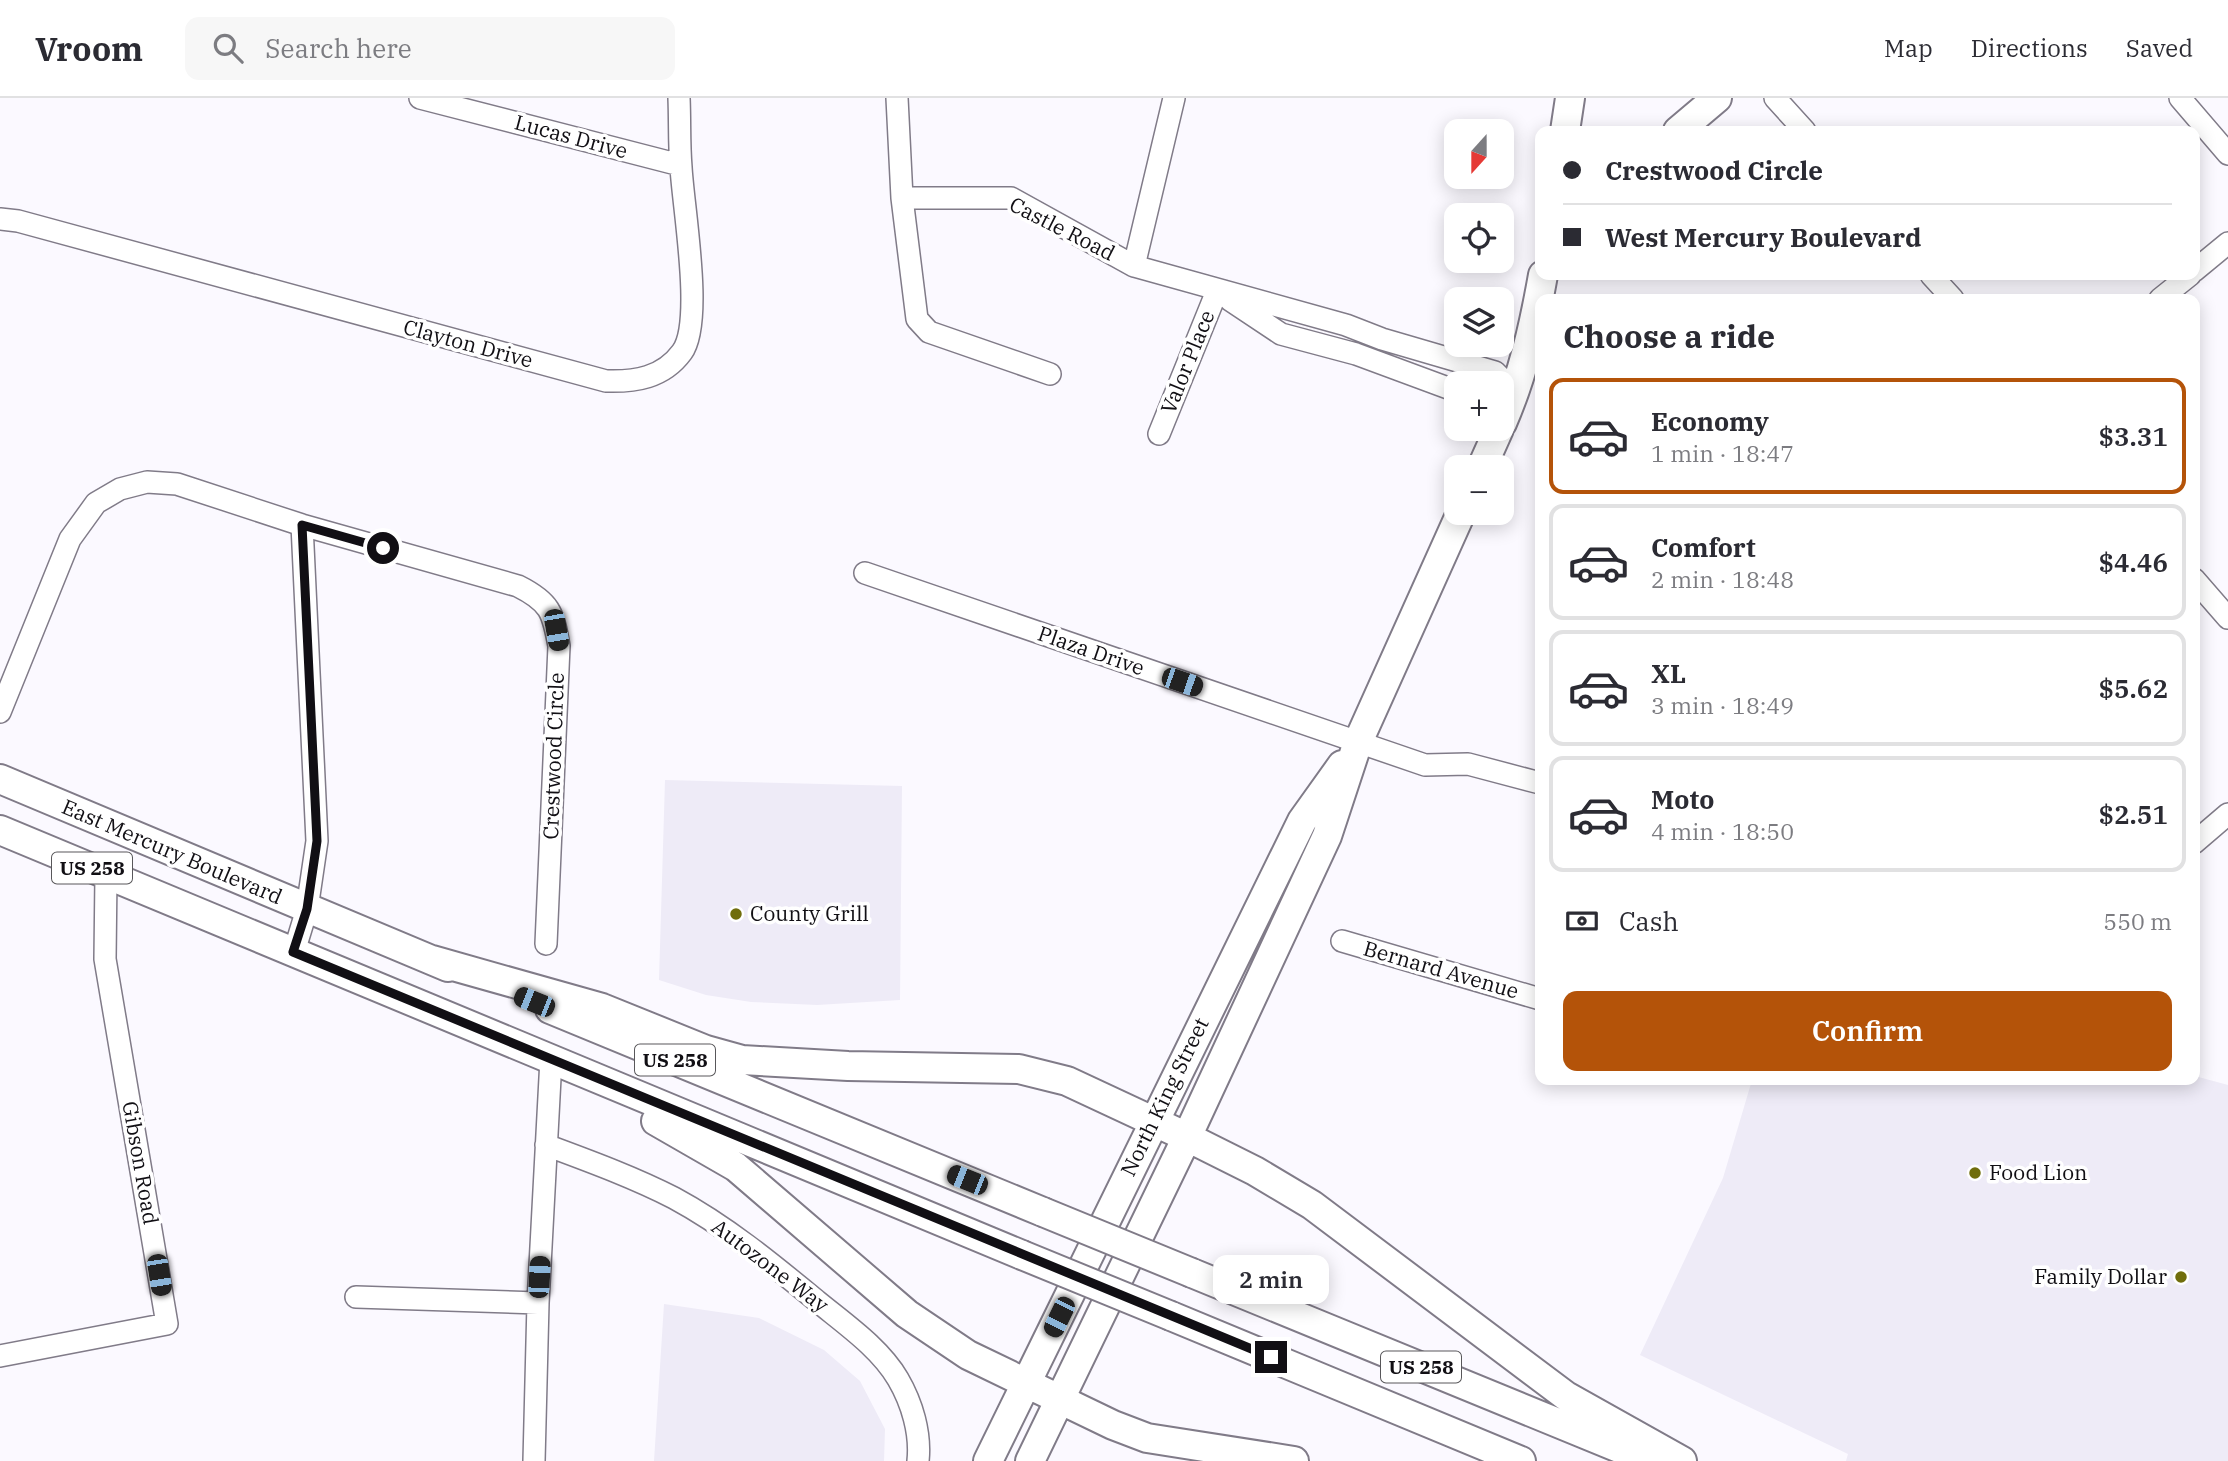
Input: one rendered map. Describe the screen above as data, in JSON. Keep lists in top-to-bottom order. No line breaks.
{"streets":{"main road":["East Mercury Boulevard","US 258","North King Street"],"street":["Lucas Drive","Castle Road","Clayton Drive","Valor Place","Plaza Drive","Crestwood Circle","Bernard Avenue","Gibson Road","Autozone Way"]},"crossings":[["Lucas Drive","Clayton Drive"],["Castle Road","Valor Place"],["Plaza Drive","North King Street"],["US 258","Gibson Road"]],"places":["County Grill","Food Lion","Family Dollar"],"north":"bottom","page":{"header":"Vroom","search":"Search here","nav":["Map","Directions","Saved"],"map_buttons":["+","−"],"banner":["Crestwood Circle","West Mercury Boulevard"],"heading":"Choose a ride","list":[{"name":"Economy","note":"1 min · 18:47","value":"$3.31"},{"name":"Comfort","note":"2 min · 18:48","value":"$4.46"},{"name":"XL","note":"3 min · 18:49","value":"$5.62"},{"name":"Moto","note":"4 min · 18:50","value":"$2.51"}],"pay":["Cash","550 m"],"buttons":"Confirm","bubble":"2 min"}}
